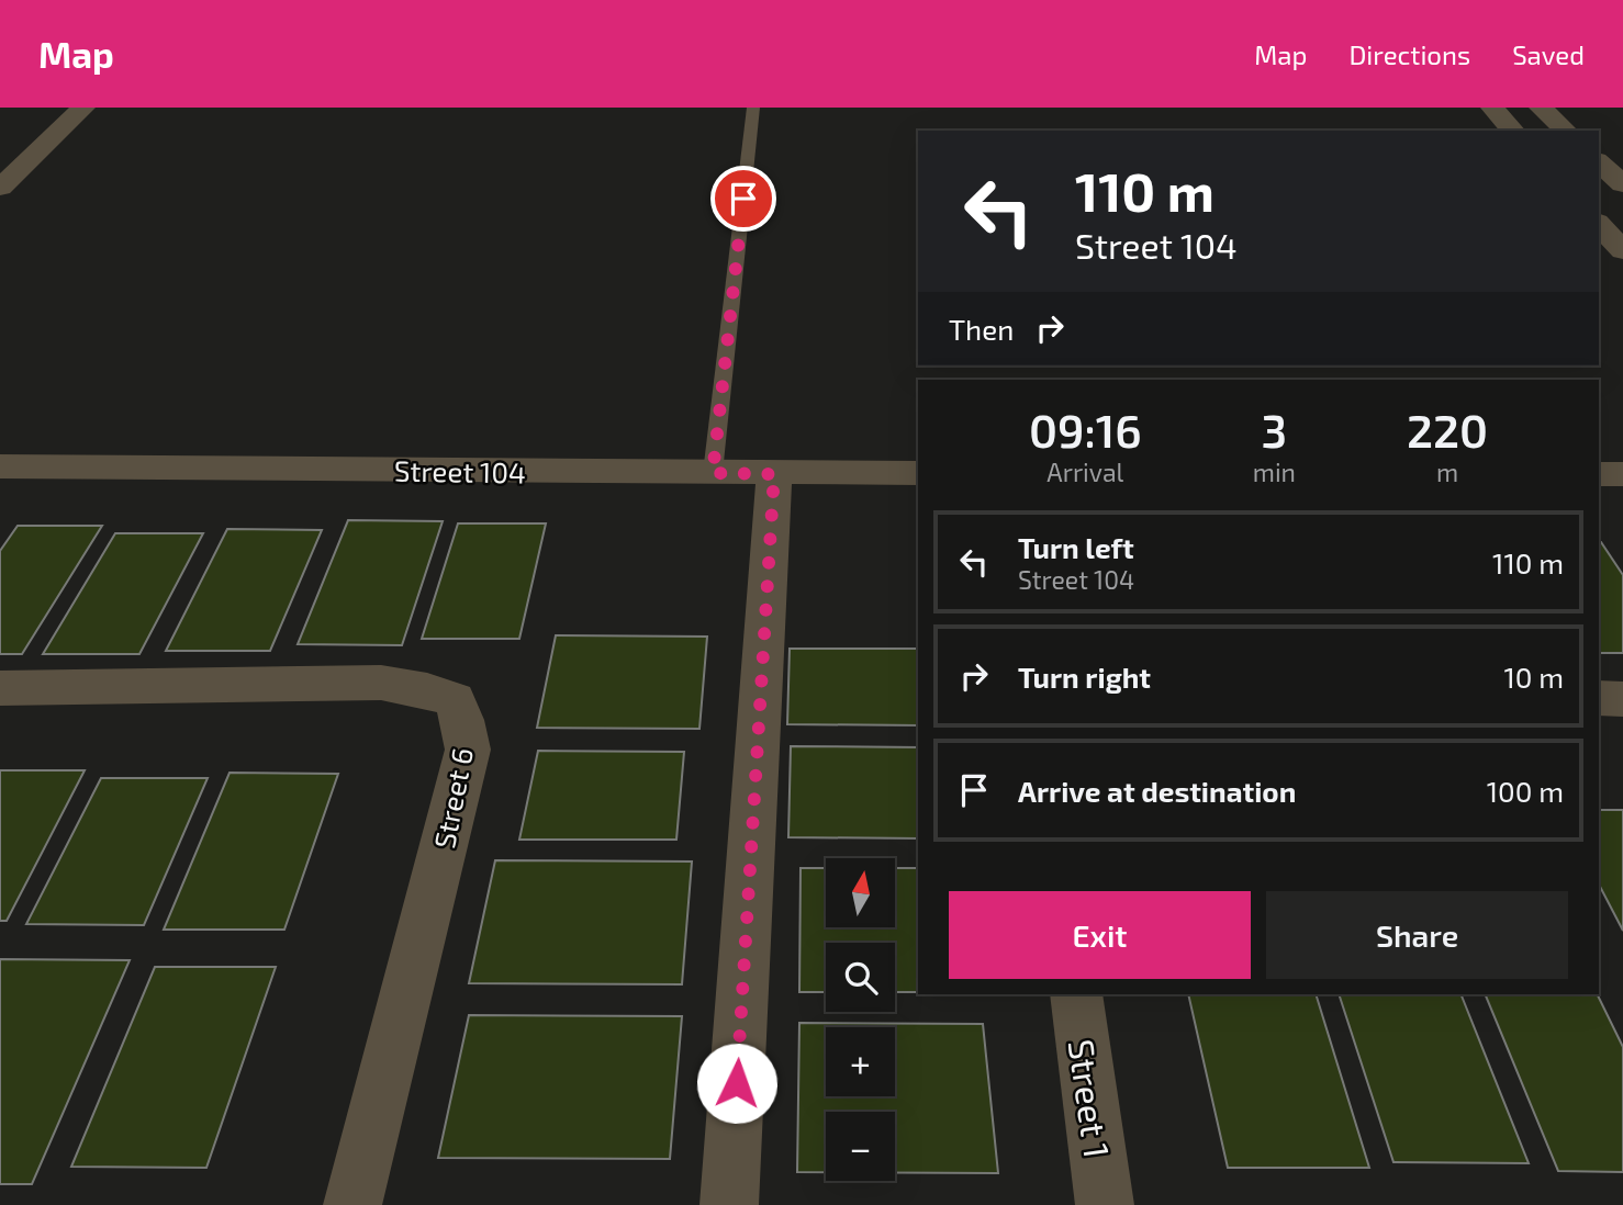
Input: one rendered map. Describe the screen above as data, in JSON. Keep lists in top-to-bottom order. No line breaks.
{"streets":{"street":["Street 104","Street 6","Street 1"]},"north":"top","page":{"header":"Map","nav":["Map","Directions","Saved"],"turn":["110 m","Street 104"],"then":"Then","eta":["09:16","Arrival","3","min","220","m"],"list":[{"name":"Turn left","note":"Street 104","value":"110 m"},{"name":"Turn right","value":"10 m"},{"name":"Arrive at destination","value":"100 m"}],"map_buttons":["+","−"],"buttons":["Exit","Share"]}}
